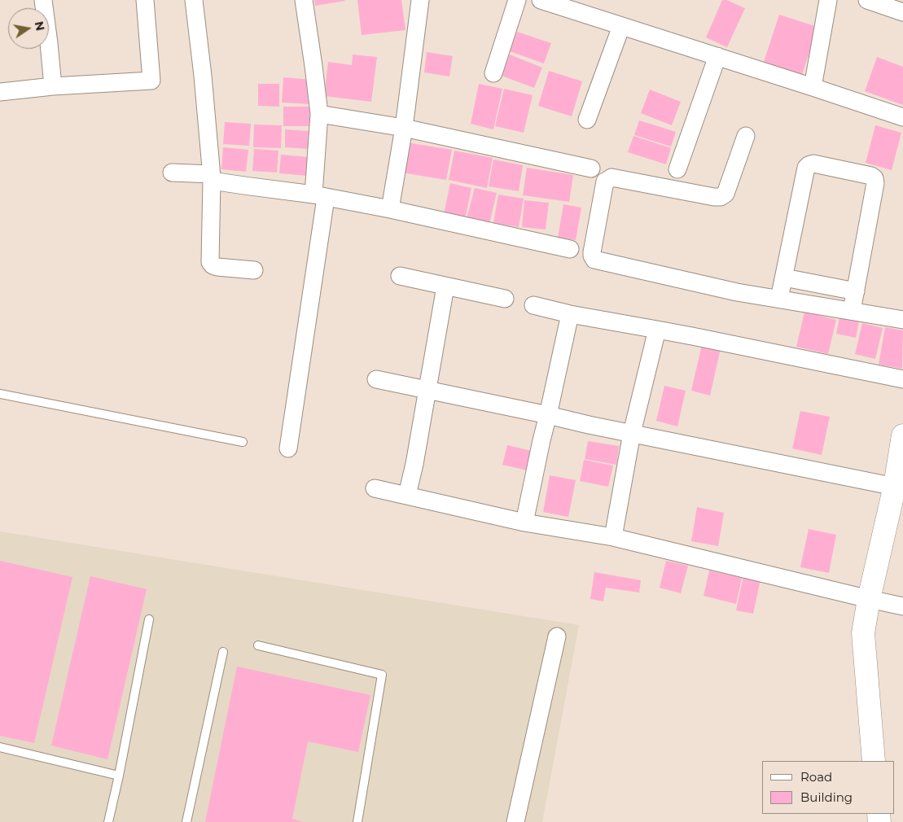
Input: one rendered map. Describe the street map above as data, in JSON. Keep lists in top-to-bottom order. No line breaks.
{"legend":["Road","Building"],"north":"right"}
